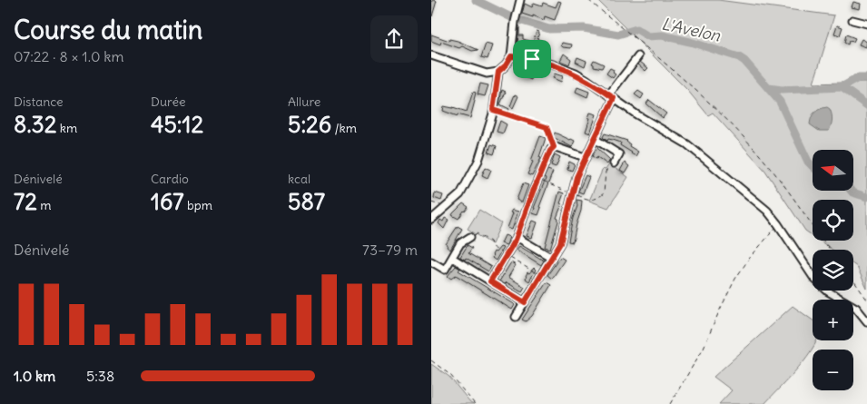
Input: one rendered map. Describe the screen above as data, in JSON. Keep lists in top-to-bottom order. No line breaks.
{"water":["L'Avelon"],"north":"left","page":{"heading":["Course du matin","07:22 · 8 × 1.0 km"],"stats":[["Distance","8.32 km"],["Durée","45:12"],["Allure","5:26 /km"],["Dénivelé","72 m"],["Cardio","167 bpm"],["kcal","587"]],"map_buttons":["+","−"],"chart":["Dénivelé","73–79 m"],"list":[{"name":"1.0 km","note":"5:38"}]}}
